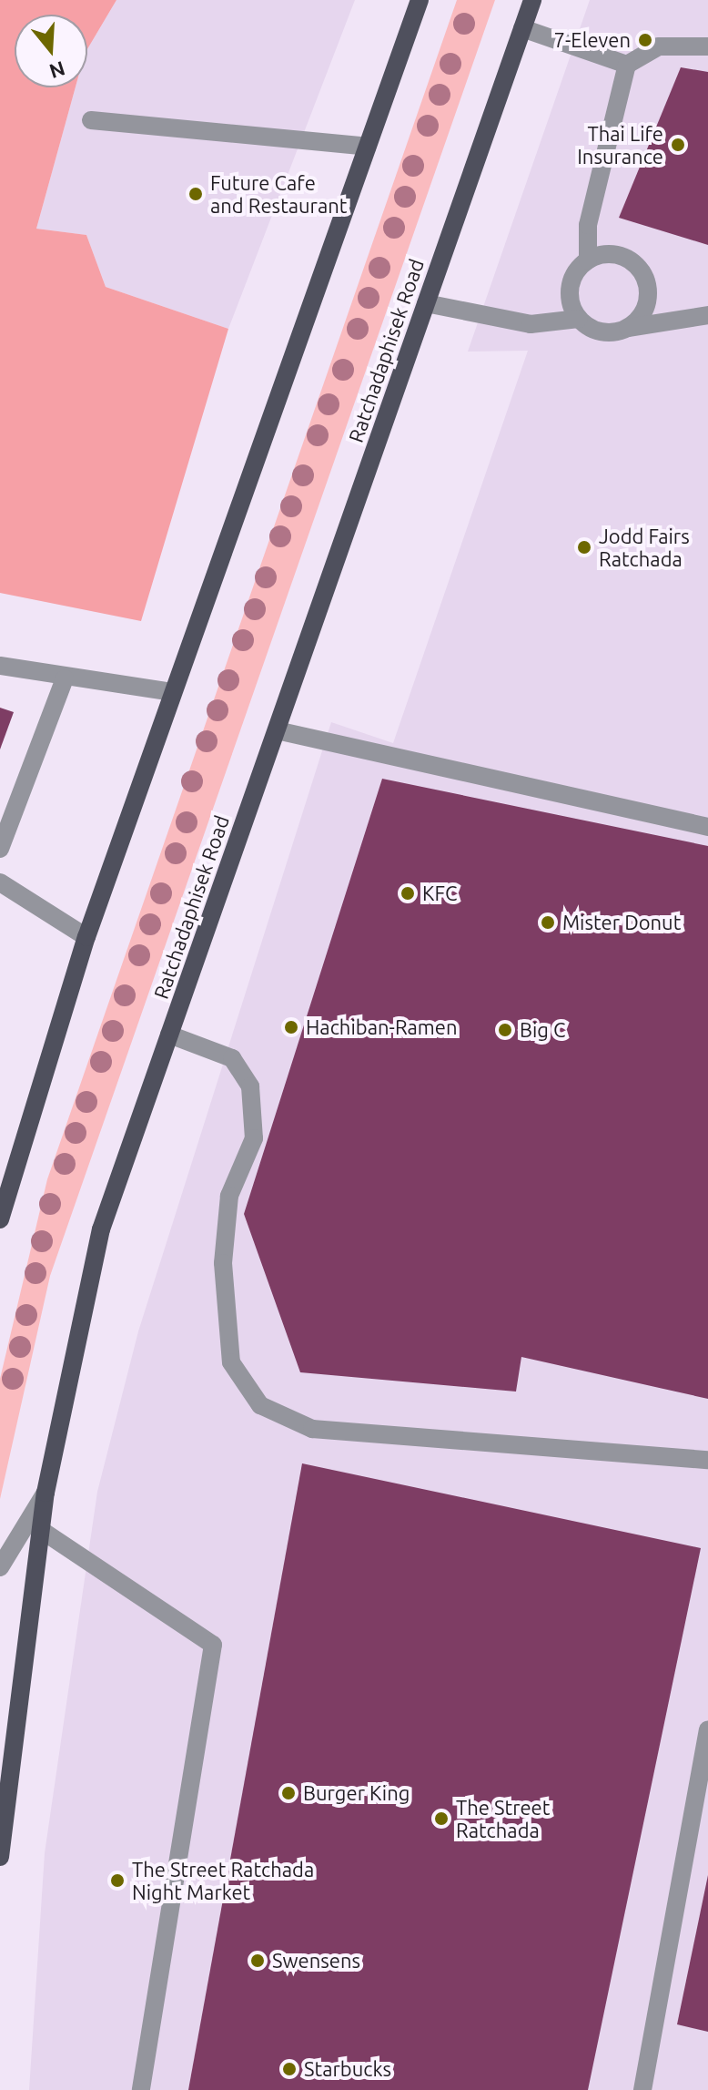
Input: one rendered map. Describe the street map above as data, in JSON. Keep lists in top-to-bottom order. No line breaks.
{"streets":{"main road":["Ratchadaphisek Road"]},"places":["7-Eleven","Thai Life Insurance","Future Cafe and Restaurant","Jodd Fairs Ratchada","KFC","Mister Donut","Hachiban-Ramen","Big C","Burger King","The Street Ratchada","The Street Ratchada Night Market","Swensens","Starbucks"],"north":"bottom"}
